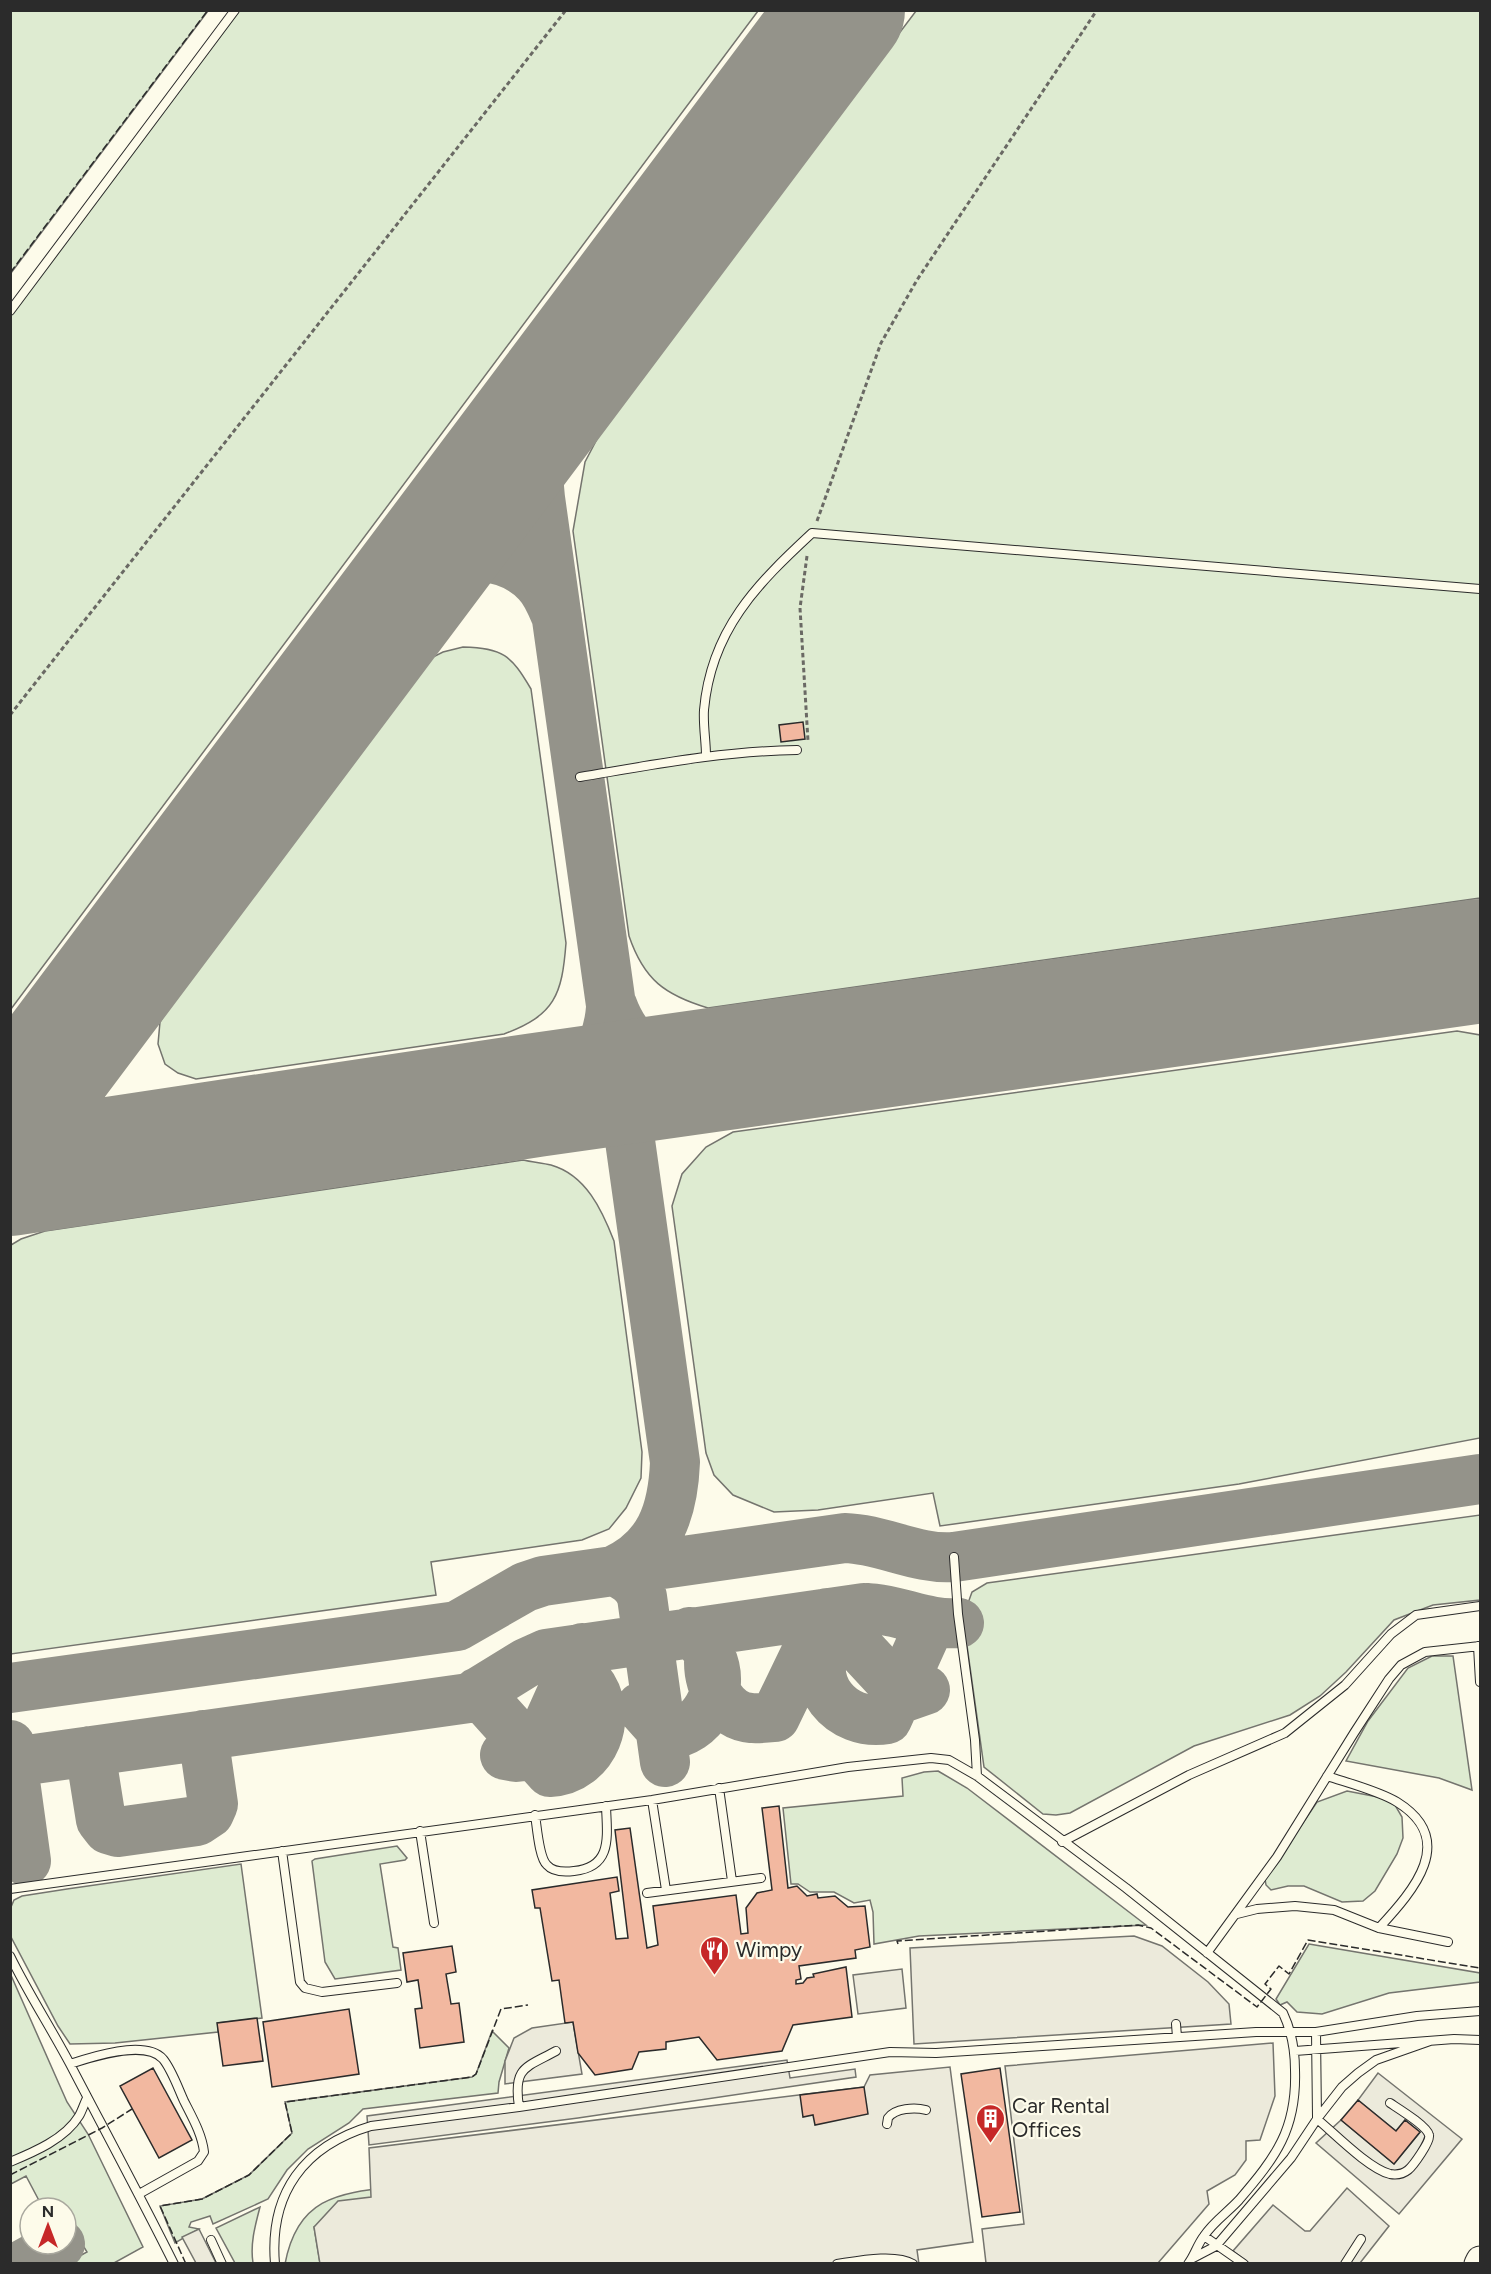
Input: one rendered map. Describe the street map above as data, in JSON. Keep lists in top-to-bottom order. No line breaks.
{"places":{"restaurant":["Wimpy"],"building":["Car Rental Offices"]},"north":"top"}
